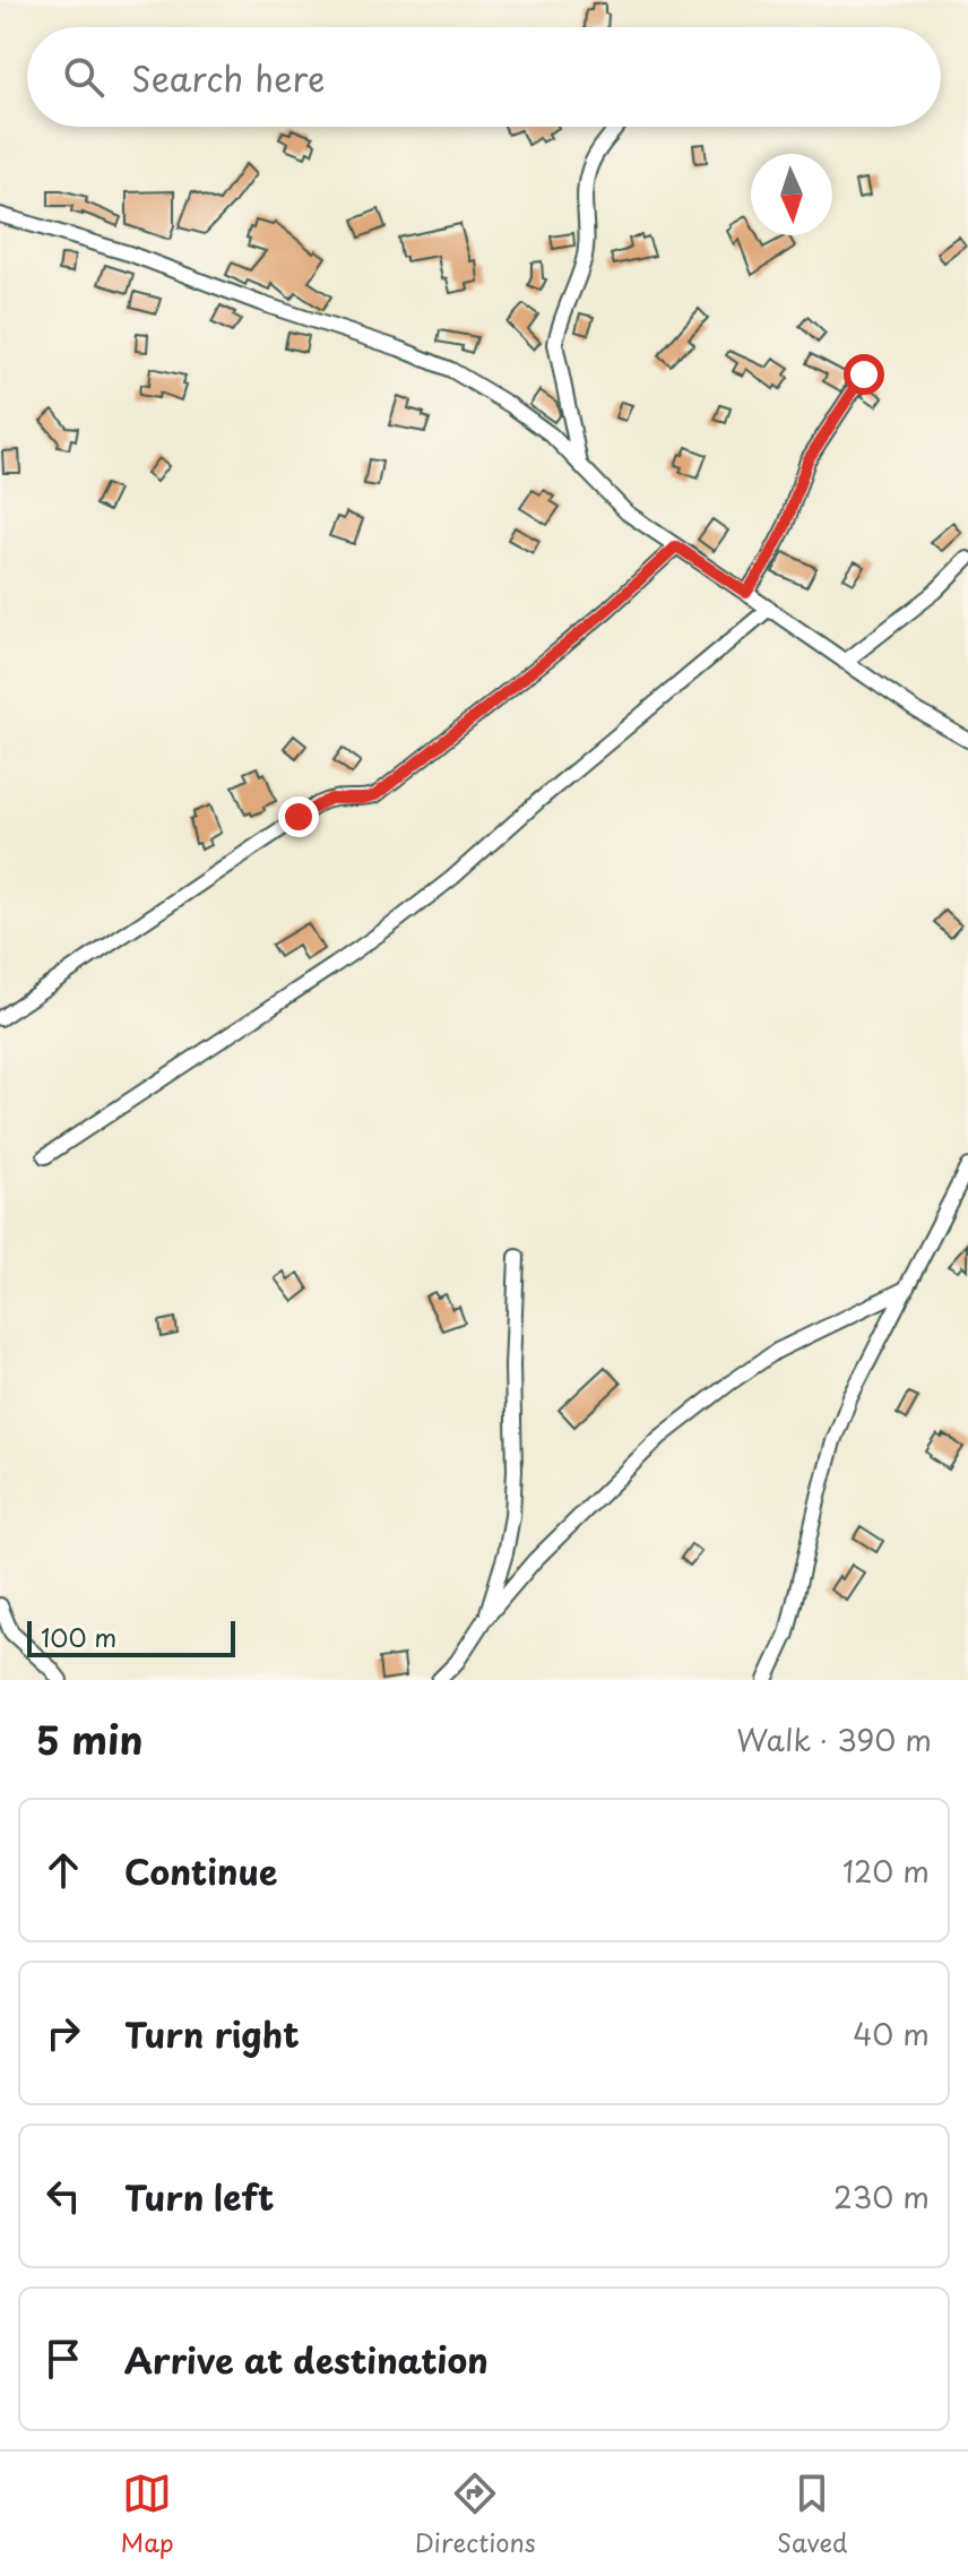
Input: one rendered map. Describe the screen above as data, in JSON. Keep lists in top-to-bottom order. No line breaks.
{"scale_bar":"100 m","north":"bottom","page":{"search":"Search here","scale":"100 m","heading":["5 min","Walk · 390 m"],"list":[["Continue","120 m"],["Turn right","40 m"],["Turn left","230 m"],"Arrive at destination"],"nav":["Map","Directions","Saved"]}}
